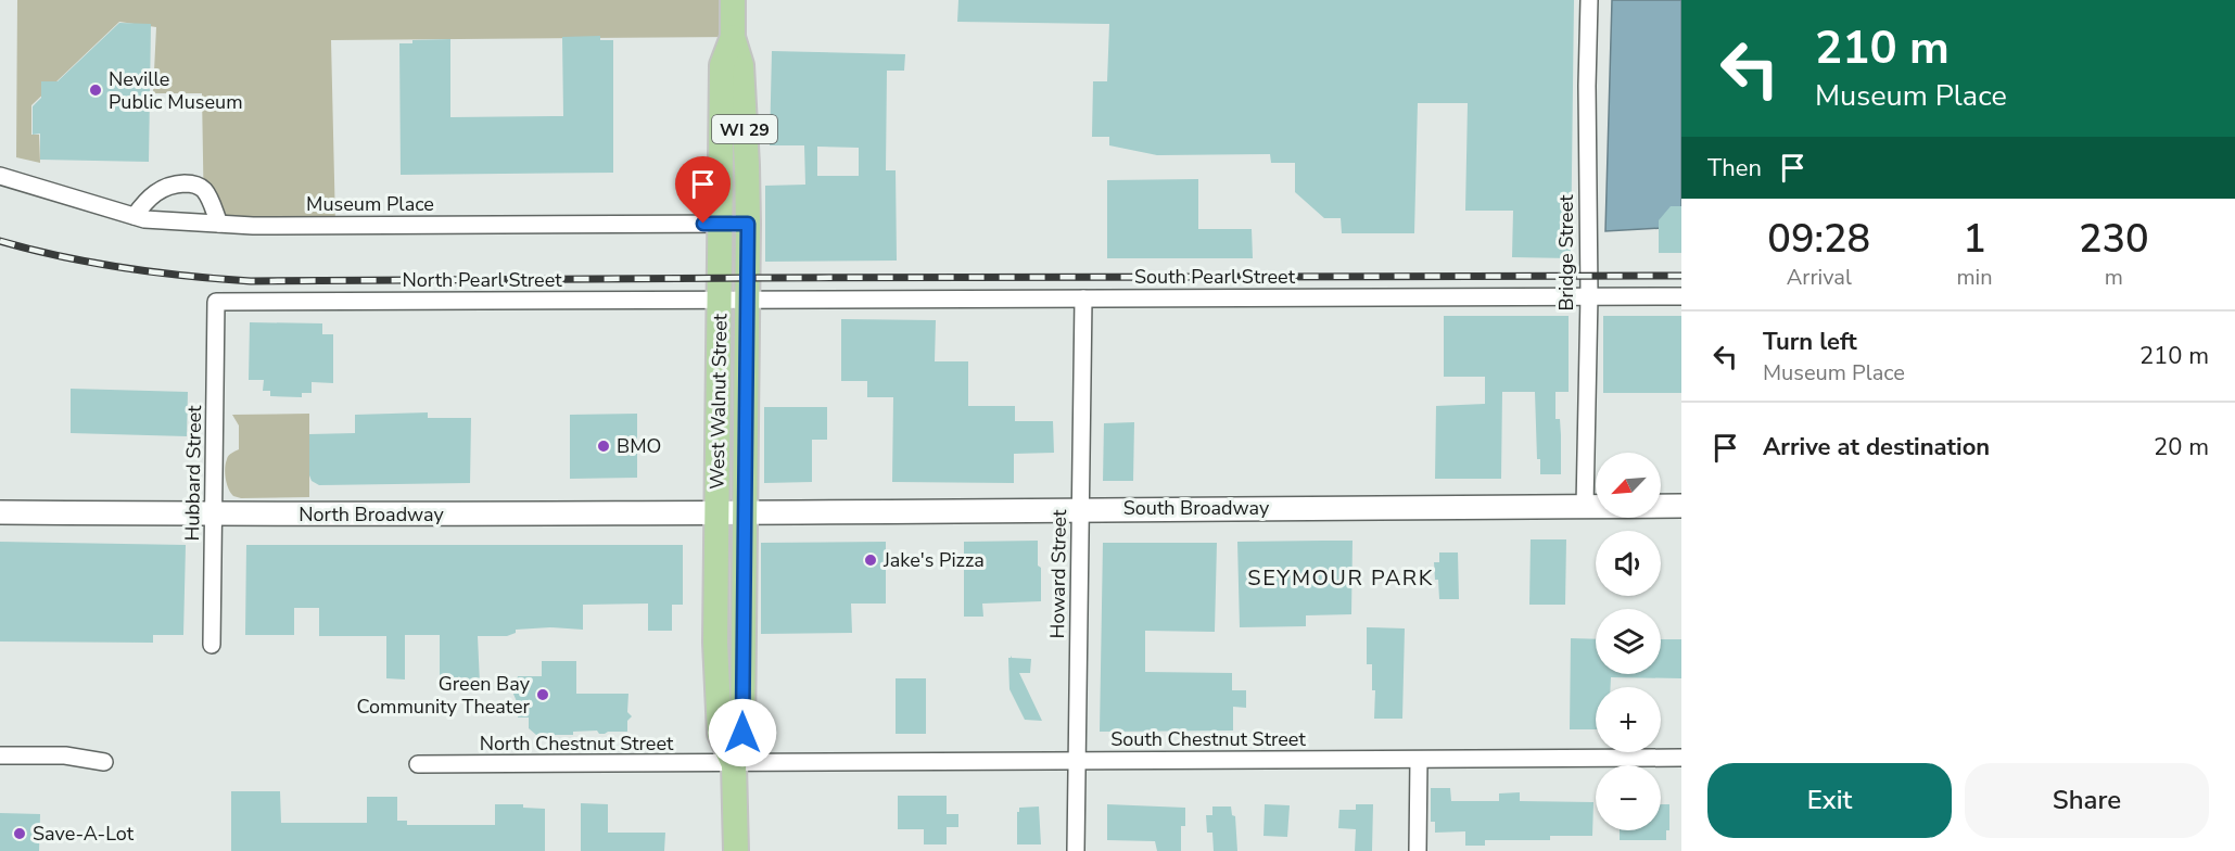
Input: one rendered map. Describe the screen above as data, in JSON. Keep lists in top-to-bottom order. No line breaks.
{"streets":{"main road":["WI 29","West Walnut Street"],"street":["Museum Place","Bridge Street","South Pearl Street","North Pearl Street","Hubbard Street","South Broadway","North Broadway","Howard Street","South Chestnut Street","North Chestnut Street"]},"crossings":[["Museum Place","West Walnut Street"],["Bridge Street","South Pearl Street"],["Bridge Street","South Broadway"],["South Pearl Street","North Pearl Street"],["South Pearl Street","West Walnut Street"],["South Pearl Street","Howard Street"],["North Pearl Street","West Walnut Street"],["North Pearl Street","Hubbard Street"],["West Walnut Street","South Broadway"],["West Walnut Street","North Broadway"],["West Walnut Street","South Chestnut Street"],["West Walnut Street","North Chestnut Street"],["Hubbard Street","North Broadway"],["South Broadway","North Broadway"],["South Broadway","Howard Street"],["Howard Street","South Chestnut Street"],["South Chestnut Street","North Chestnut Street"]],"districts":["SEYMOUR PARK"],"places":["Neville Public Museum","BMO","Jake's Pizza","Green Bay Community Theater","Save-A-Lot"],"north":"bottom left","page":{"turn":["210 m","Museum Place"],"then":"Then","eta":["09:28","Arrival","1","min","230","m"],"list":[{"name":"Turn left","note":"Museum Place","value":"210 m"},{"name":"Arrive at destination","value":"20 m"}],"map_buttons":["+","−"],"buttons":["Exit","Share"]}}
